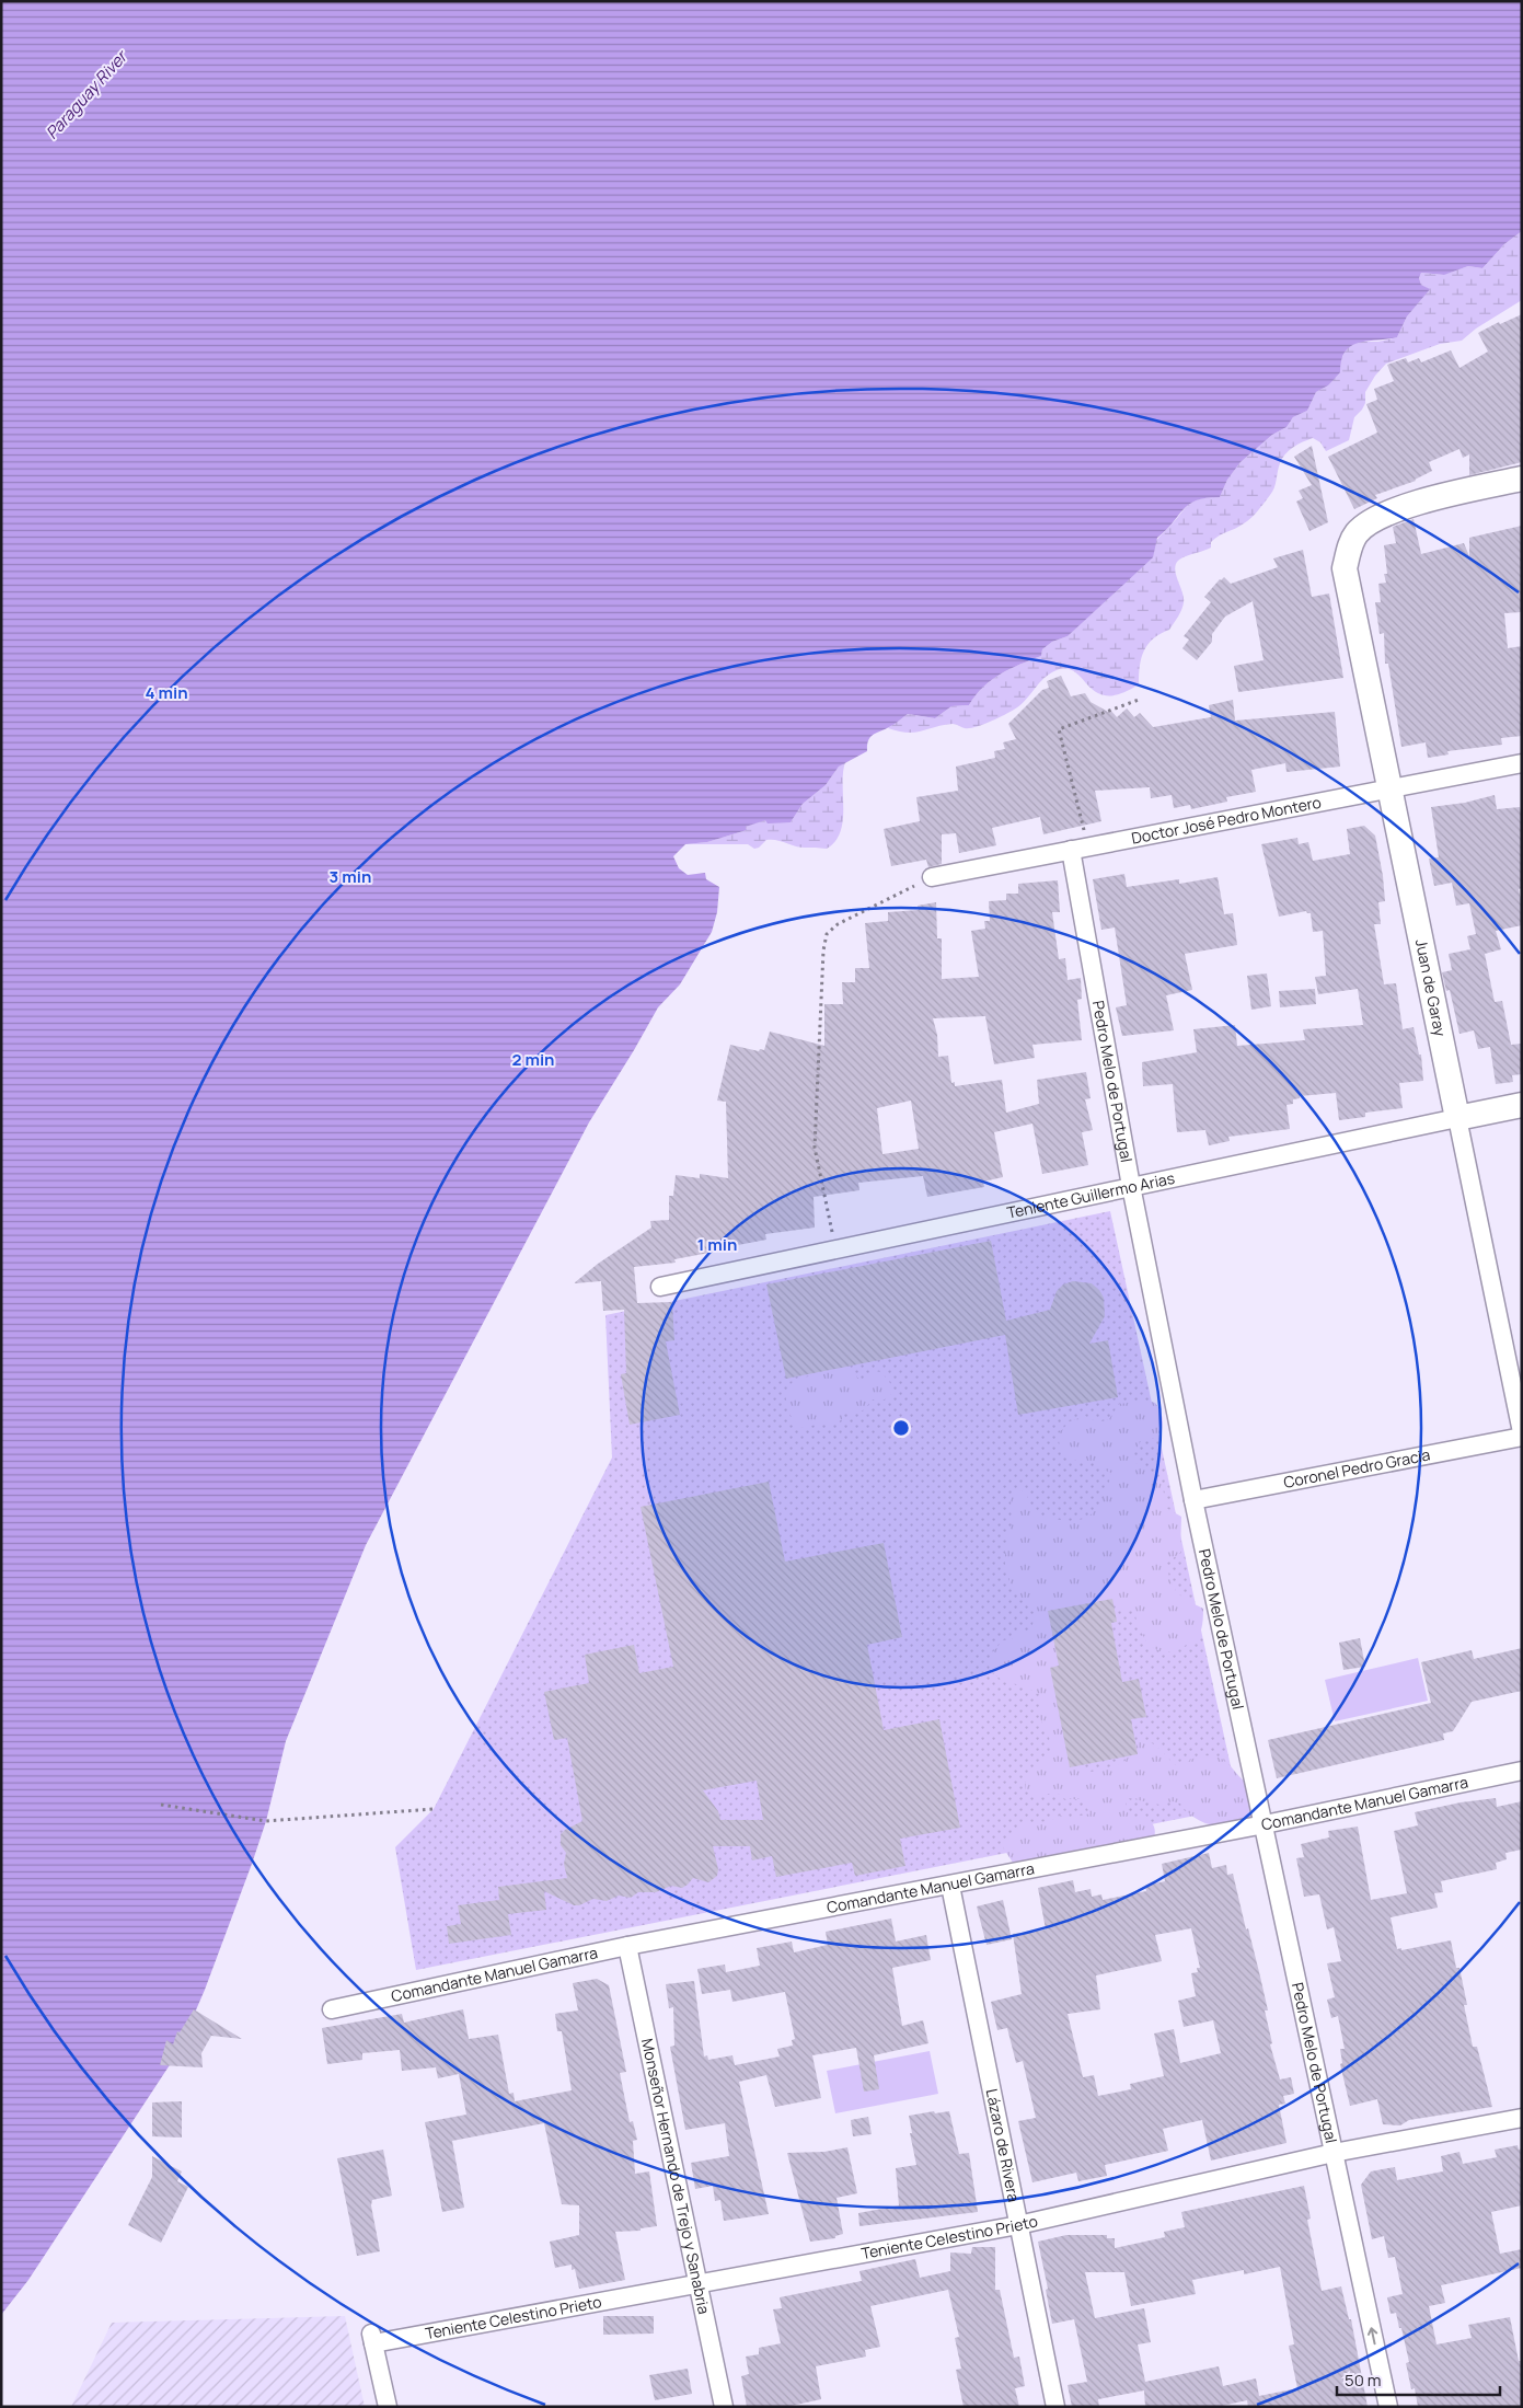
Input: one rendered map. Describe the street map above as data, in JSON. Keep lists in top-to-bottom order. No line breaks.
{"streets":{"street":["Doctor José Pedro Montero","Juan de Garay","Pedro Melo de Portugal","Teniente Guillermo Arias","Coronel Pedro Gracia","Comandante Manuel Gamarra","Lázaro de Rivera","Monseñor Hernando de Trejo y Sanabria","Teniente Celestino Prieto"]},"crossings":[["Doctor José Pedro Montero","Juan de Garay"],["Doctor José Pedro Montero","Pedro Melo de Portugal"],["Juan de Garay","Teniente Guillermo Arias"],["Pedro Melo de Portugal","Teniente Guillermo Arias"],["Pedro Melo de Portugal","Coronel Pedro Gracia"],["Pedro Melo de Portugal","Comandante Manuel Gamarra"],["Pedro Melo de Portugal","Teniente Celestino Prieto"],["Comandante Manuel Gamarra","Lázaro de Rivera"],["Comandante Manuel Gamarra","Monseñor Hernando de Trejo y Sanabria"],["Lázaro de Rivera","Teniente Celestino Prieto"],["Monseñor Hernando de Trejo y Sanabria","Teniente Celestino Prieto"]],"water":["Paraguay River"],"scale_bar":"50 m","rings":["4 min","3 min","2 min","1 min"]}
